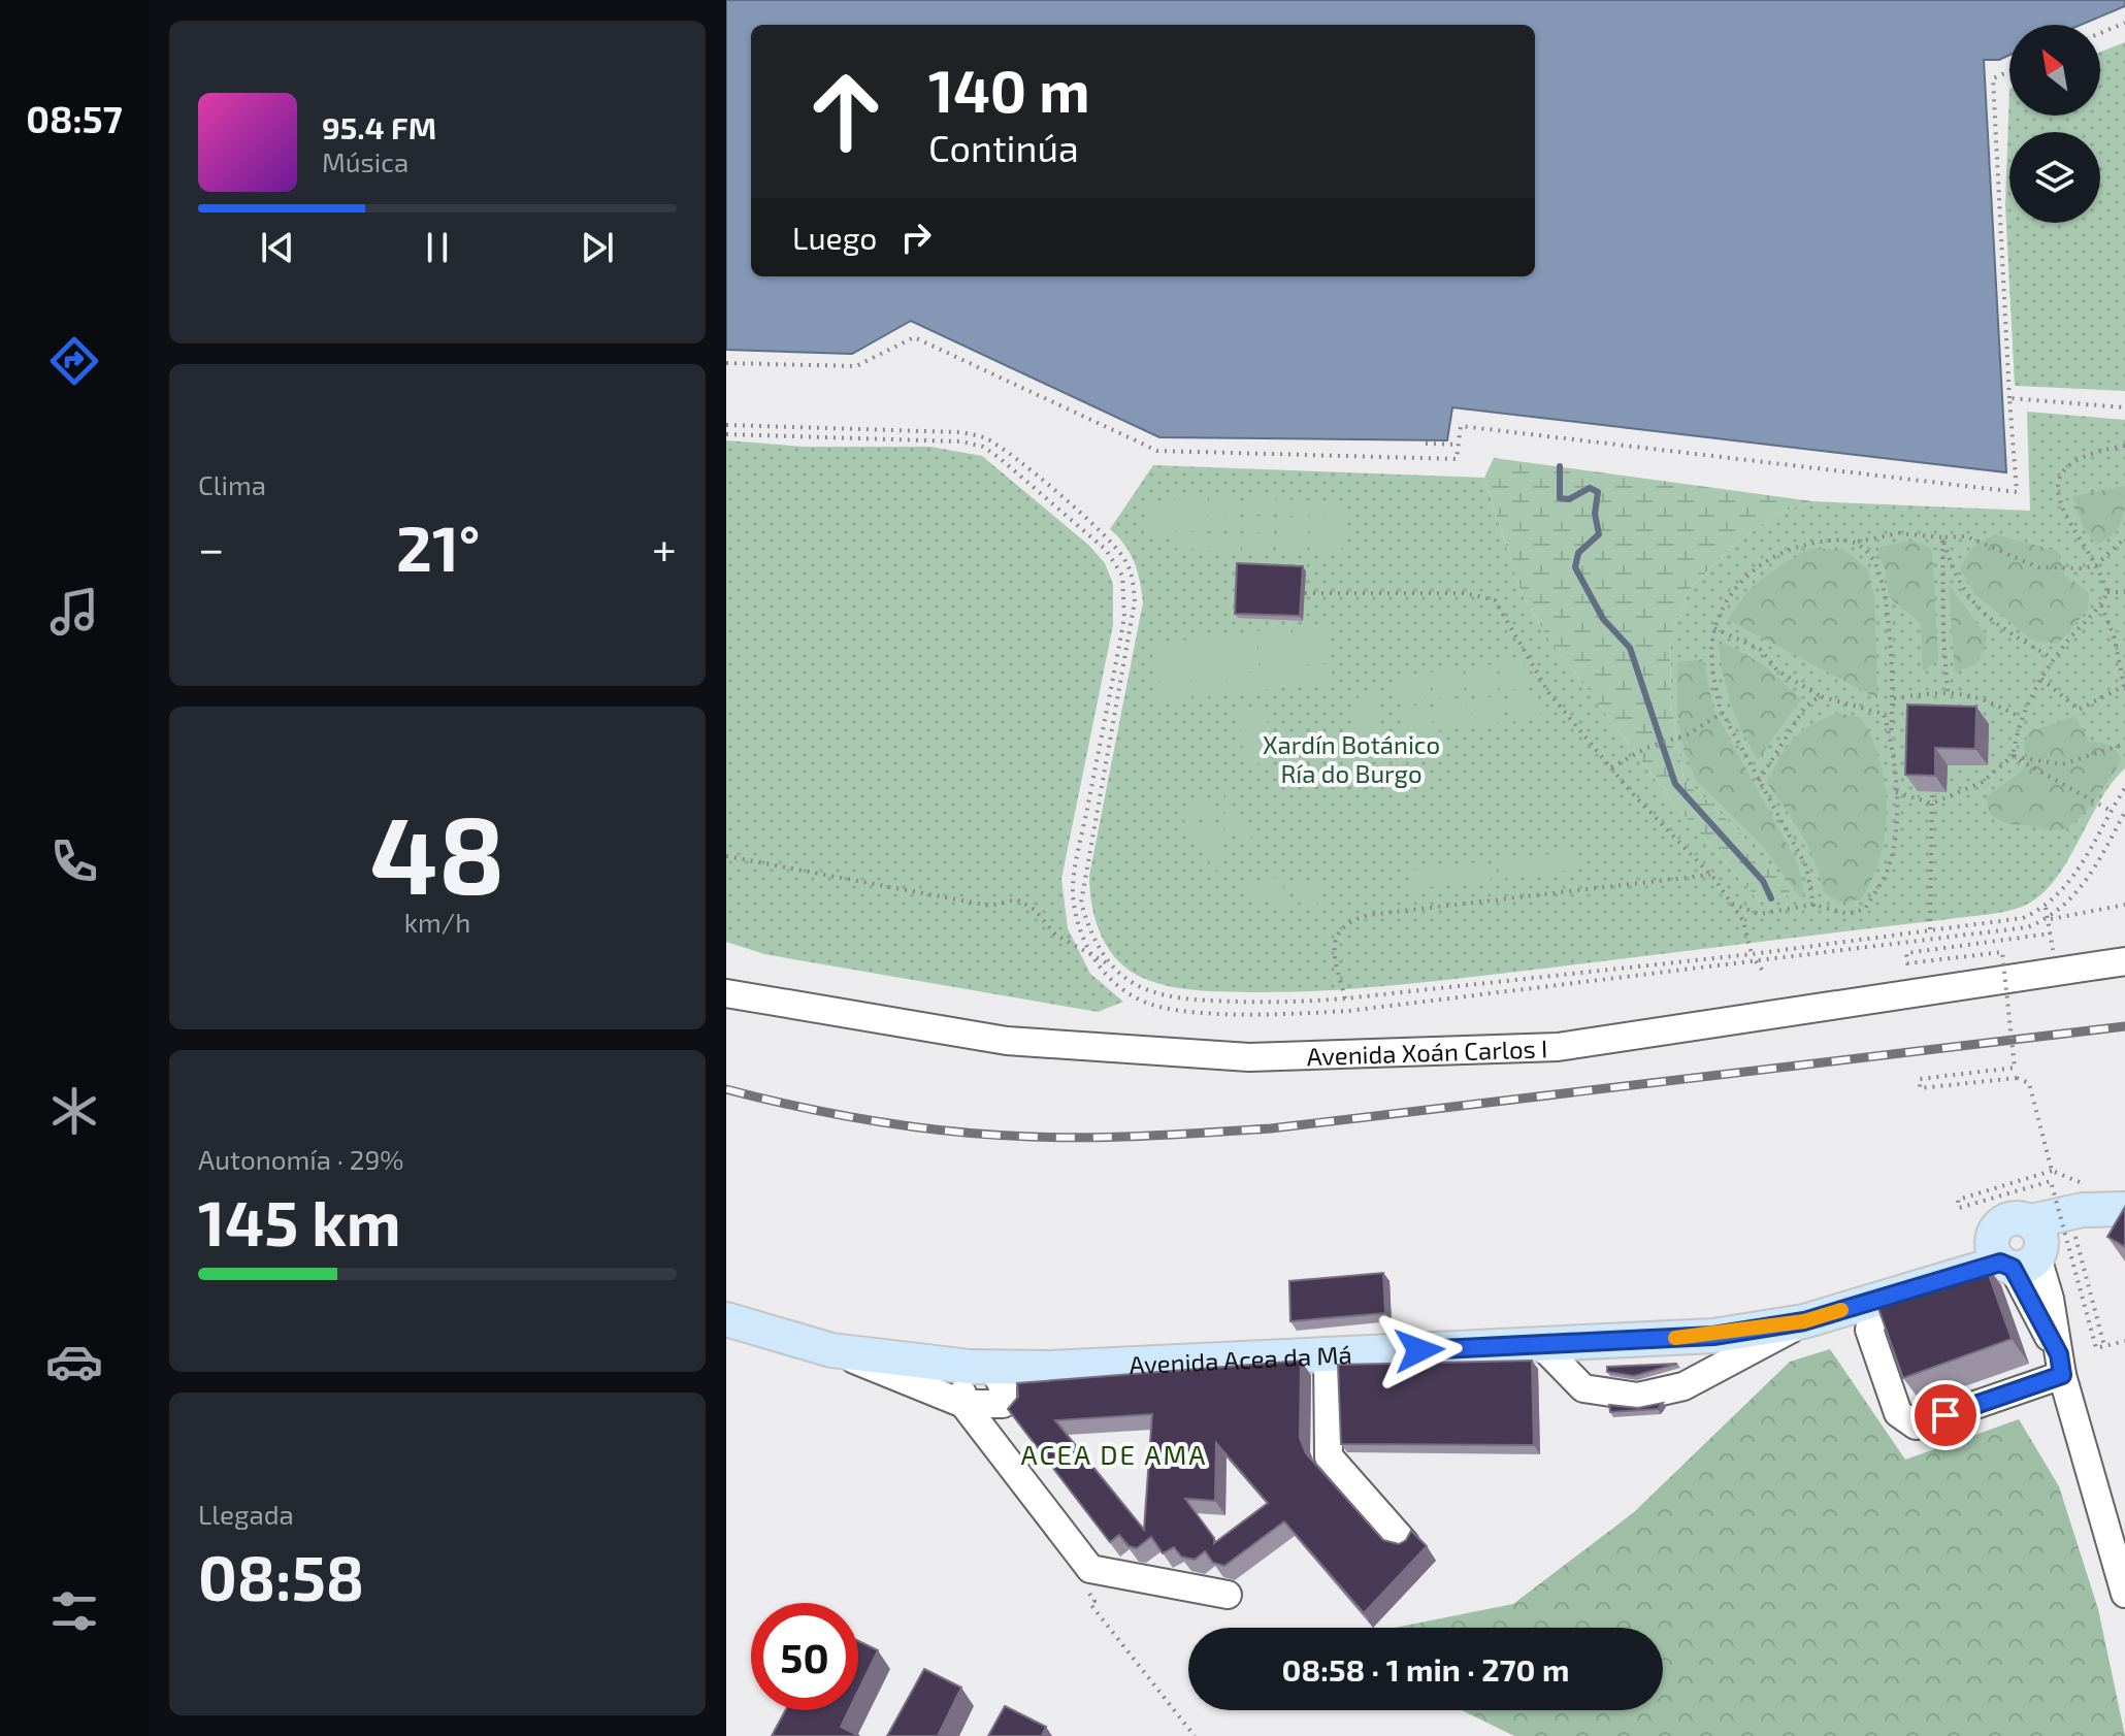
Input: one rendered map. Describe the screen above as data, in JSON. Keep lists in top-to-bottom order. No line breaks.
{"streets":{"main road":["Avenida Acea da Má"],"street":["Avenida Xoán Carlos I"]},"districts":["ACEA DE AMA"],"parks":["Xardín Botánico Ría do Burgo"],"north":"top left","page":{"tabs":"08:57","turn":["140 m","Continúa"],"song":["95.4 FM","Música"],"then":"Luego","tile":["Clima",["48","km/h"],["Autonomía · 29%","145 km"],["Llegada","08:58"]],"heat":["−","21°","+"],"limit":"50","trip":"08:58 · 1 min · 270 m"}}
